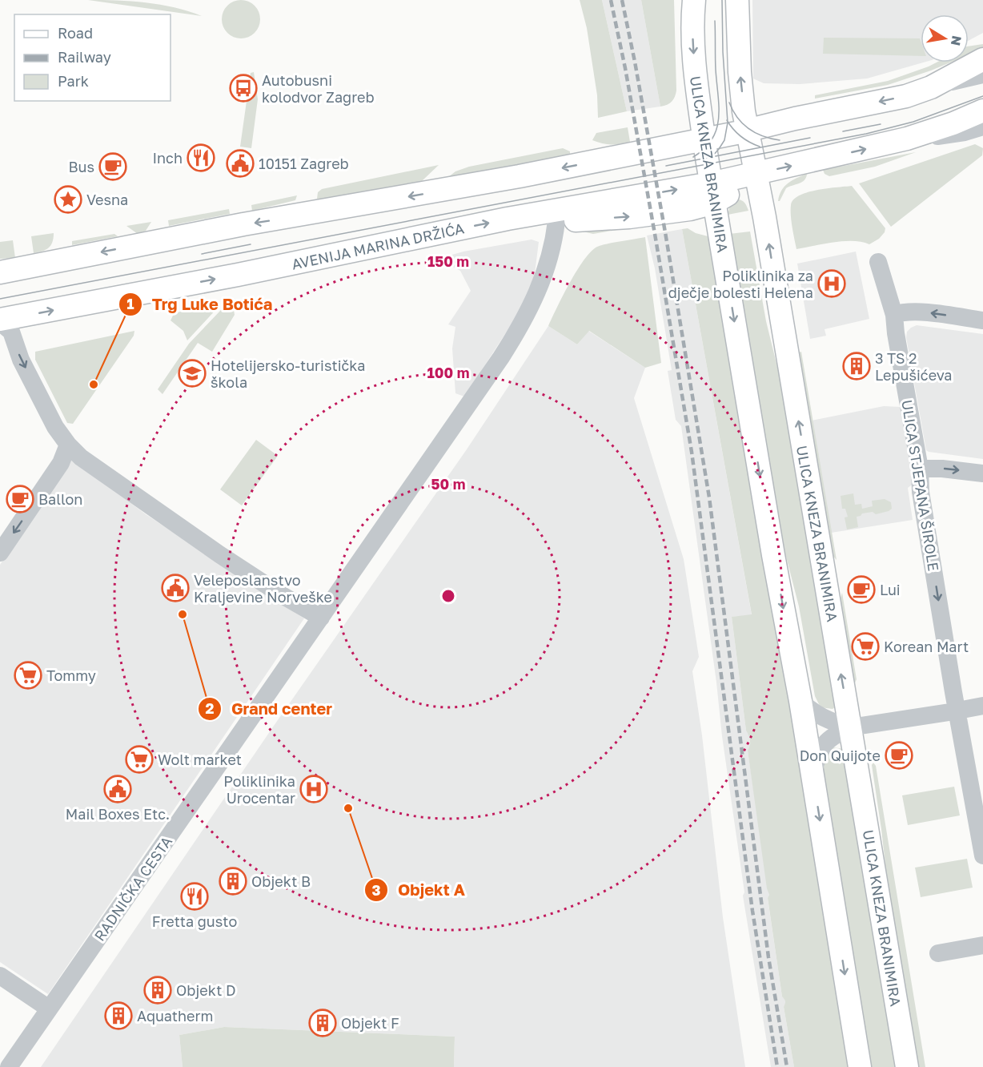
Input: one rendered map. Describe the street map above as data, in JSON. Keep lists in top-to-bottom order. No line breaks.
{"streets":{"main road":["ULICA KNEZA BRANIMIRA","AVENIJA MARINA DRŽIĆA"],"street":["ULICA STJEPANA ŠIROLE","RADNIČKA CESTA"]},"crossings":[["ULICA KNEZA BRANIMIRA","AVENIJA MARINA DRŽIĆA"]],"one_way":["ULICA STJEPANA ŠIROLE"],"places":{"bus stop":["Autobusni kolodvor Zagreb"],"restaurant":["Inch","Fretta gusto"],"public building":["10151 Zagreb","Veleposlanstvo Kraljevine Norveške","Mail Boxes Etc."],"cafe":["Bus","Ballon","Lui","Don Quijote"],"place":["Vesna"],"hospital":["Poliklinika za dječje bolesti Helena","Poliklinika Urocentar"],"building":["3 TS 2 Lepušićeva","Objekt B","Objekt D","Aquatherm","Objekt F"],"school or university":["Hotelijersko-turistička škola"],"other":["Trg Luke Botića","Grand center","Objekt A"],"supermarket":["Korean Mart","Tommy","Wolt market"]},"legend":["Road","Railway","Park"],"north":"right","rings":["150 m","100 m","50 m"]}
